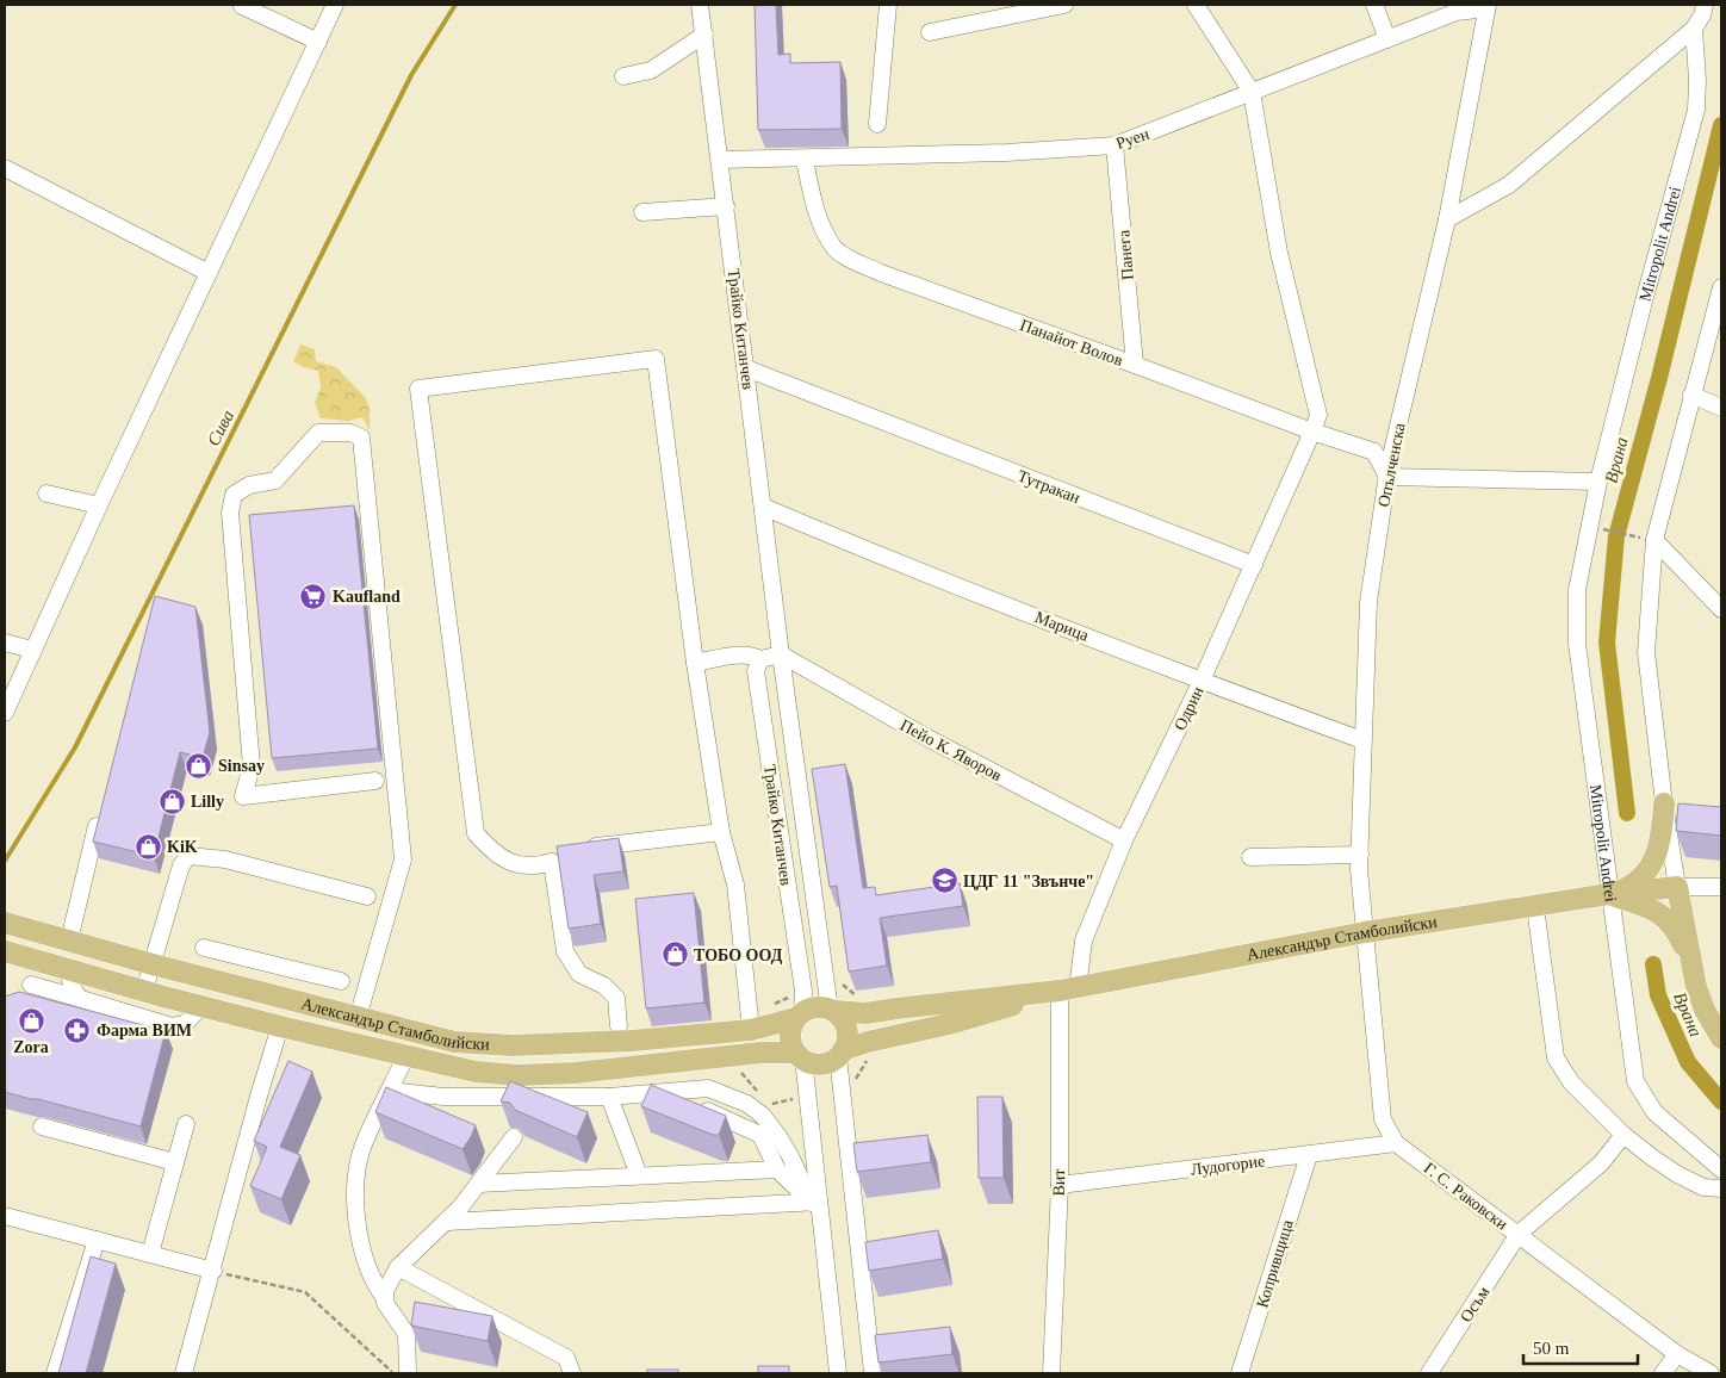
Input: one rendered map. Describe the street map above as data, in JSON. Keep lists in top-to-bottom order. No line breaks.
{"streets":{"main road":["Александър Стамболийски"],"street":["Руен","Mitropolit Andrei","Панега","Трайко Китанчев","Панайот Волов","Опълченска","Тутракан","Марица","Одрин","Пейо К. Яворов","Лудогорие","Вит","Г. С. Раковски","Копривщица","Осъм"]},"crossings":[["Руен","Панега"],["Руен","Трайко Китанчев"],["Руен","Панайот Волов"],["Руен","Опълченска"],["Руен","Одрин"],["Mitropolit Andrei","Александър Стамболийски"],["Панега","Панайот Волов"],["Трайко Китанчев","Тутракан"],["Трайко Китанчев","Марица"],["Трайко Китанчев","Пейо К. Яворов"],["Трайко Китанчев","Александър Стамболийски"],["Панайот Волов","Опълченска"],["Панайот Волов","Одрин"],["Опълченска","Марица"],["Опълченска","Александър Стамболийски"],["Опълченска","Г. С. Раковски"],["Тутракан","Одрин"],["Марица","Одрин"],["Одрин","Пейо К. Яворов"],["Одрин","Александър Стамболийски"],["Одрин","Вит"],["Александър Стамболийски","Вит"],["Александър Стамболийски","Г. С. Раковски"],["Лудогорие","Вит"],["Лудогорие","Г. С. Раковски"],["Лудогорие","Копривщица"],["Г. С. Раковски","Осъм"]],"water":["Сива","Врана"],"places":{"supermarket":["Kaufland"],"shop":["Sinsay","Lilly","KiK","ТОБО ООД","Zora"],"school or university":["ЦДГ 11 \"Звънче\""],"pharmacy":["Фарма ВИМ"]},"scale_bar":"50 m"}
